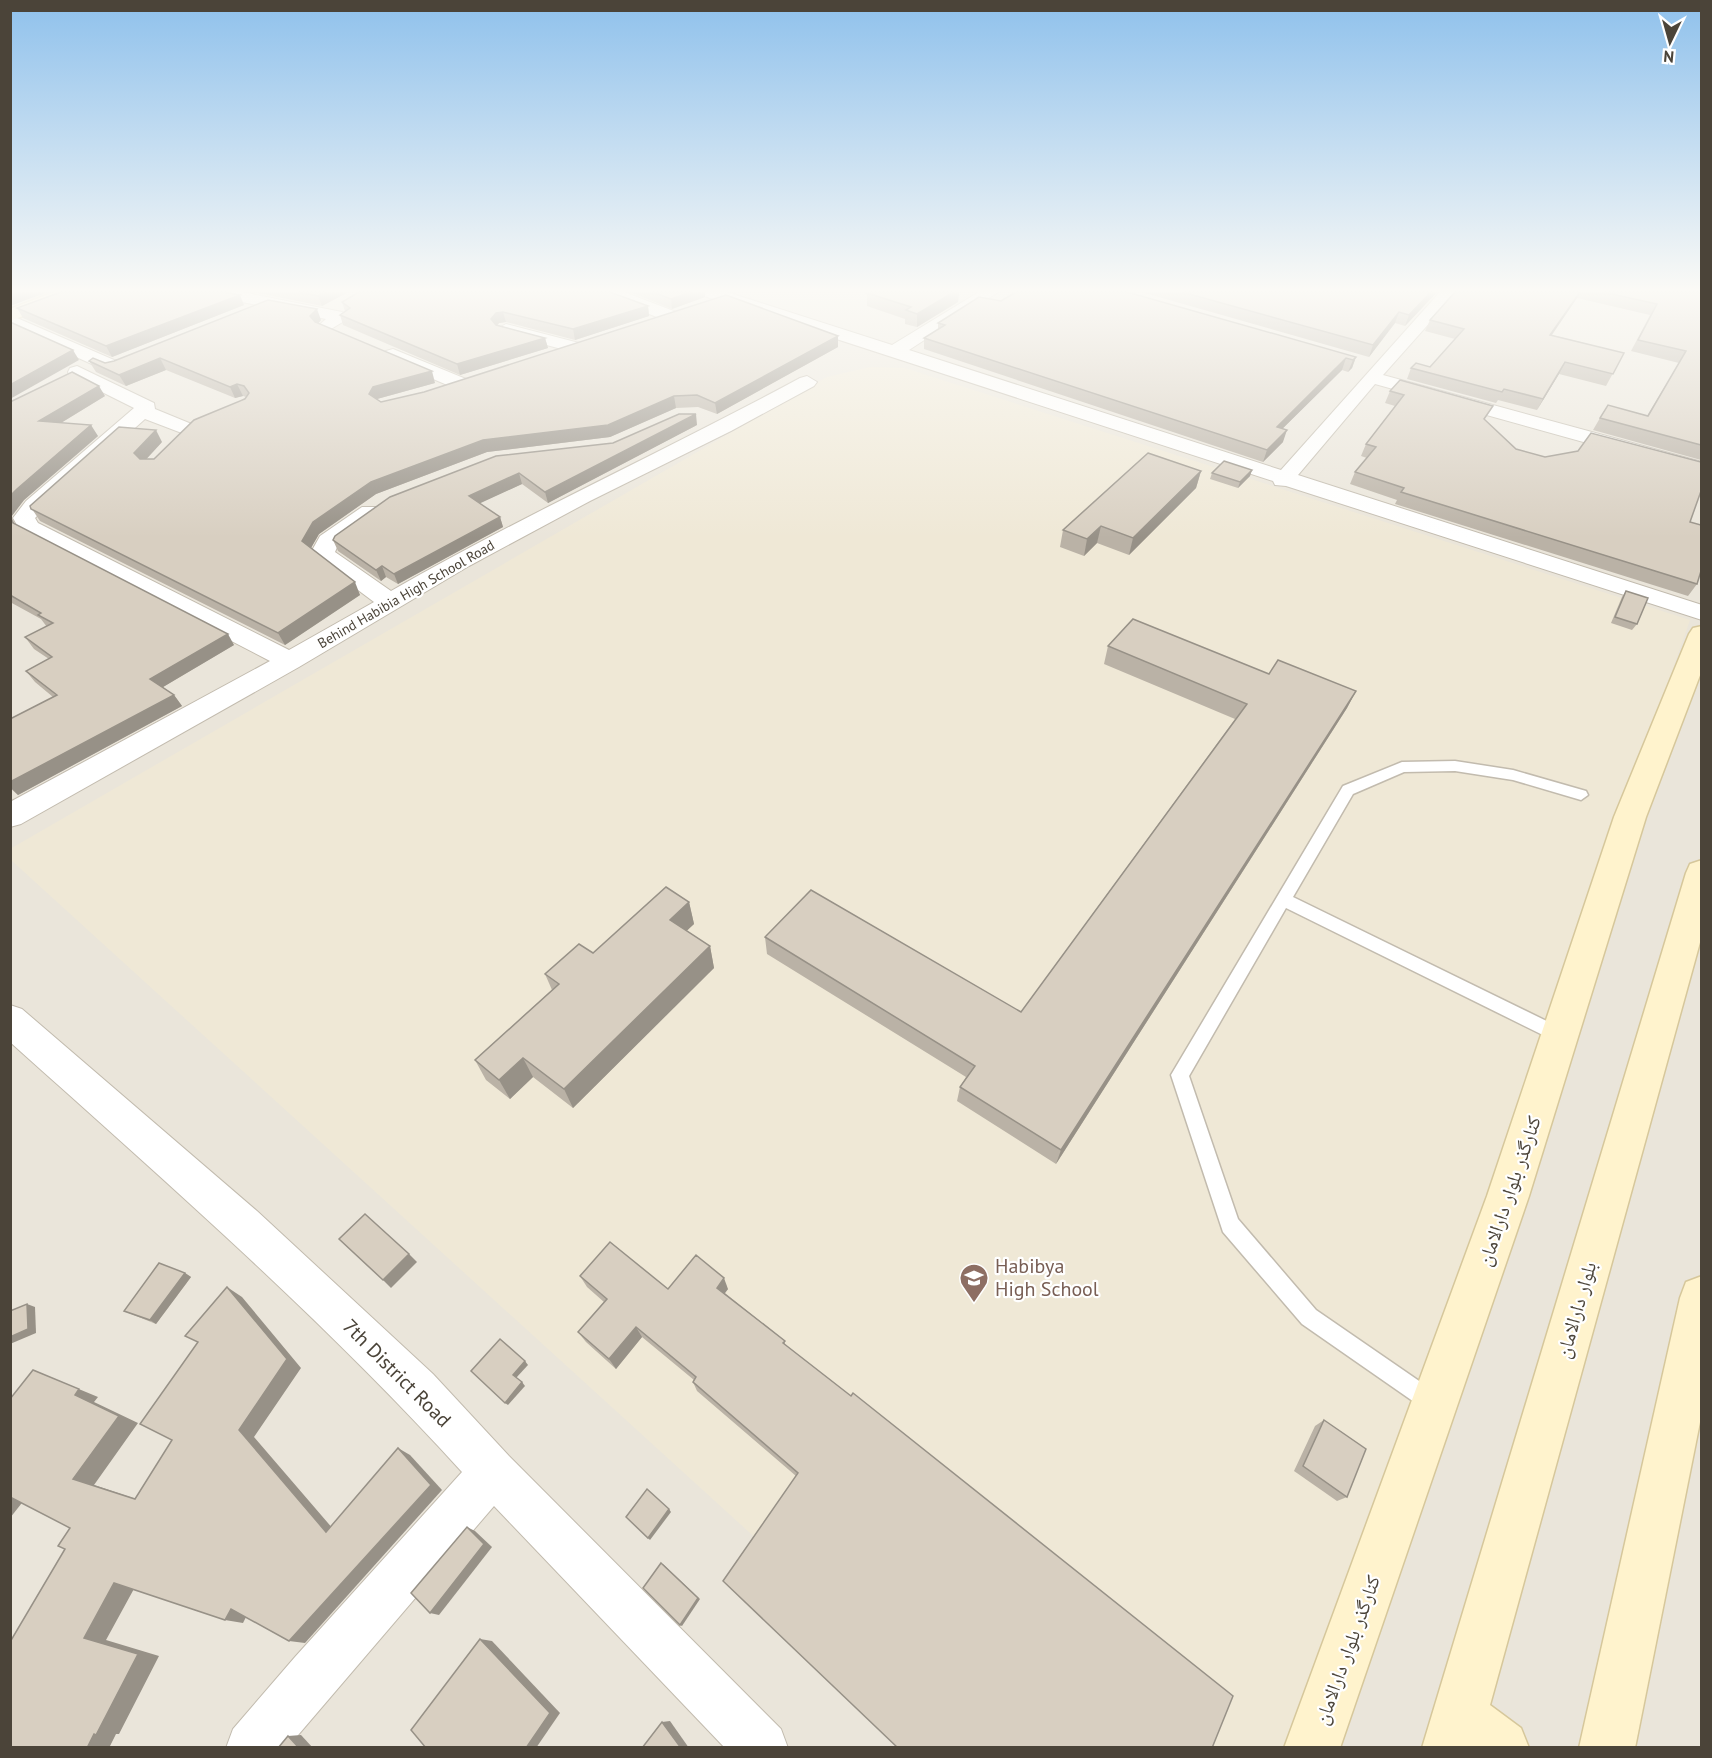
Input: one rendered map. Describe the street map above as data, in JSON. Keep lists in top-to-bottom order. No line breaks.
{"streets":{"street":["Behind Habibia High School Road","کنارگذر بلوار دارالامان","بلوار دارالامان","7th District Road"]},"places":{"school or university":["Habibya High School"]},"north":"bottom"}
